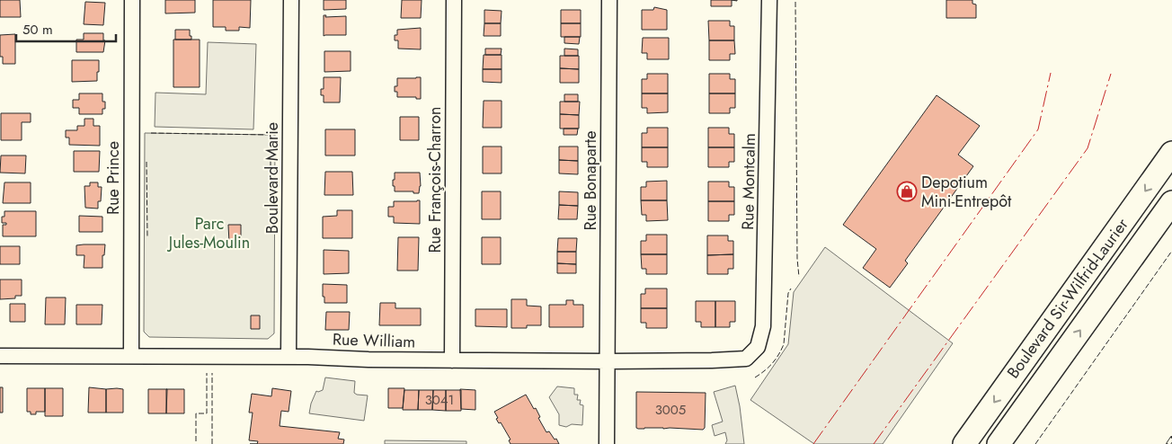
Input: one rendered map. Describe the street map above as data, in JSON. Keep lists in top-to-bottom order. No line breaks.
{"streets":{"highway":["Boulevard Sir-Wilfrid-Laurier"],"street":["Rue Prince","Boulevard Marie","Rue François-Charron","Rue Bonaparte","Rue Montcalm","Rue William"]},"crossings":[["Rue Prince","Rue William"],["Boulevard Marie","Rue William"],["Rue François-Charron","Rue William"],["Rue Bonaparte","Rue William"],["Rue Montcalm","Rue William"]],"parks":["Parc Jules-Moulin"],"places":{"shop":["Depotium Mini-Entrepôt"]},"house_numbers":["3041","3005"],"scale_bar":"50 m"}
